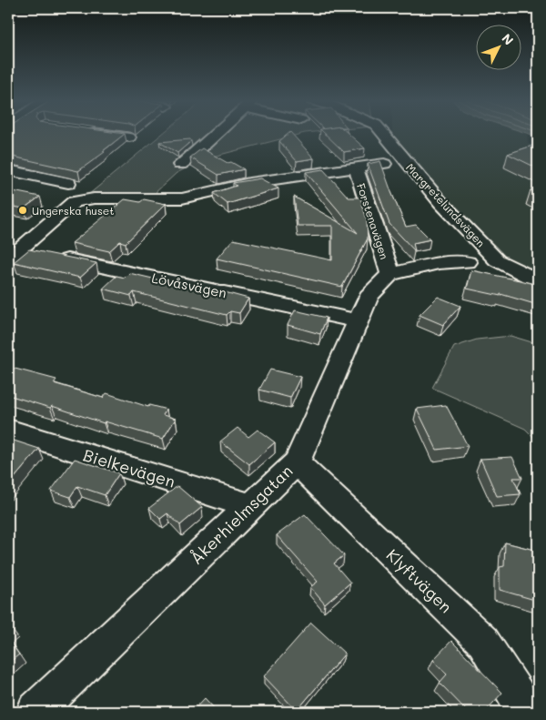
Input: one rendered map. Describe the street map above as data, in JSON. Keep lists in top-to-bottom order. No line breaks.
{"streets":{"street":["Margretelundsvägen","Forstenavägen","Lövåsvägen","Bielkevägen","Åkerhielmsgatan","Klyftvägen"]},"crossings":[["Forstenavägen","Åkerhielmsgatan"],["Lövåsvägen","Åkerhielmsgatan"],["Bielkevägen","Åkerhielmsgatan"],["Åkerhielmsgatan","Klyftvägen"]],"places":["Ungerska huset"],"north":"top right"}
